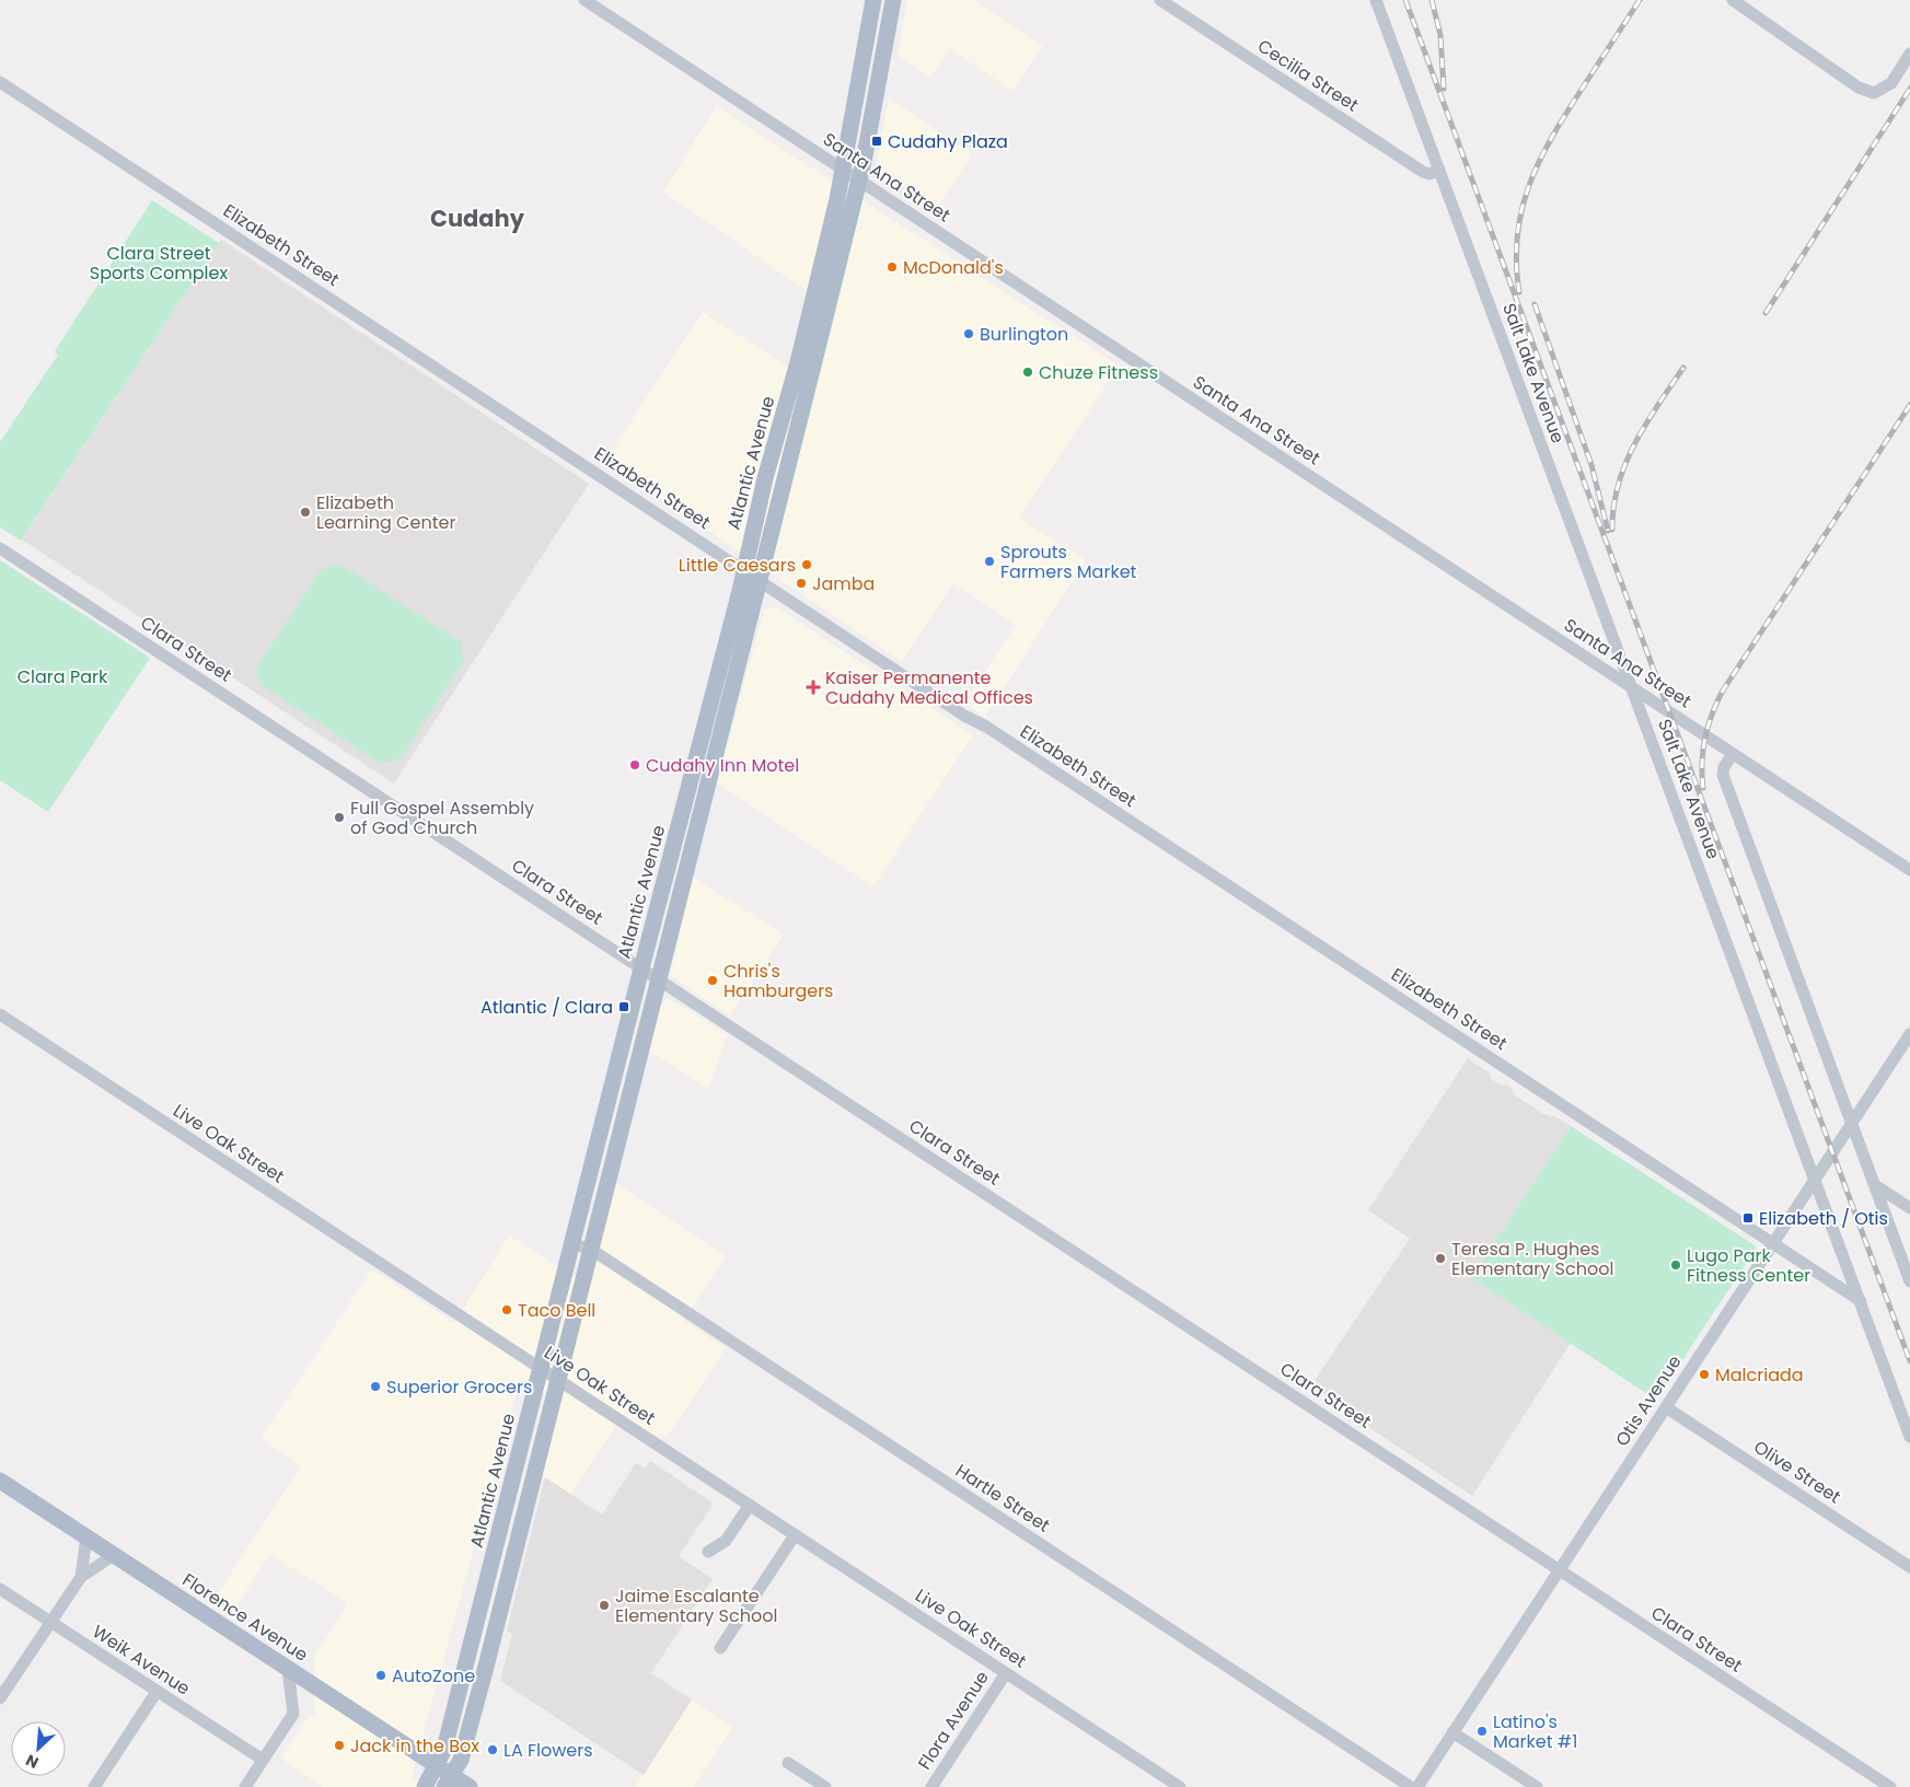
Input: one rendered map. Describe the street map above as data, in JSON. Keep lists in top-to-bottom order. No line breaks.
{"streets":{"main road":["Atlantic Avenue","Florence Avenue"],"street":["Cecilia Street","Santa Ana Street","Elizabeth Street","Salt Lake Avenue","Clara Street","Live Oak Street","Otis Avenue","Olive Street","Hartle Street","Weik Avenue","Flora Avenue"]},"crossings":[["Cecilia Street","Salt Lake Avenue"],["Santa Ana Street","Salt Lake Avenue"],["Santa Ana Street","Atlantic Avenue"],["Elizabeth Street","Salt Lake Avenue"],["Elizabeth Street","Atlantic Avenue"],["Elizabeth Street","Otis Avenue"],["Salt Lake Avenue","Otis Avenue"],["Atlantic Avenue","Clara Street"],["Atlantic Avenue","Live Oak Street"],["Atlantic Avenue","Hartle Street"],["Atlantic Avenue","Florence Avenue"],["Clara Street","Otis Avenue"],["Live Oak Street","Flora Avenue"],["Otis Avenue","Olive Street"]],"districts":["Cudahy"],"parks":["Clara Street Sports Complex","Clara Park"],"places":{"transit":["Cudahy Plaza","Atlantic / Clara","Elizabeth / Otis"],"other":["McDonald's","Burlington","Chuze Fitness","Elizabeth Learning Center","Sprouts Farmers Market","Little Caesars","Jamba","Cudahy Inn Motel","Full Gospel Assembly of God Church","Chris's Hamburgers","Teresa P. Hughes Elementary School","Lugo Park Fitness Center","Taco Bell","Malcriada","Superior Grocers","Jaime Escalante Elementary School","AutoZone","Latino's Market #1","Jack in the Box","LA Flowers"],"health":["Kaiser Permanente Cudahy Medical Offices"]},"north":"bottom left"}
